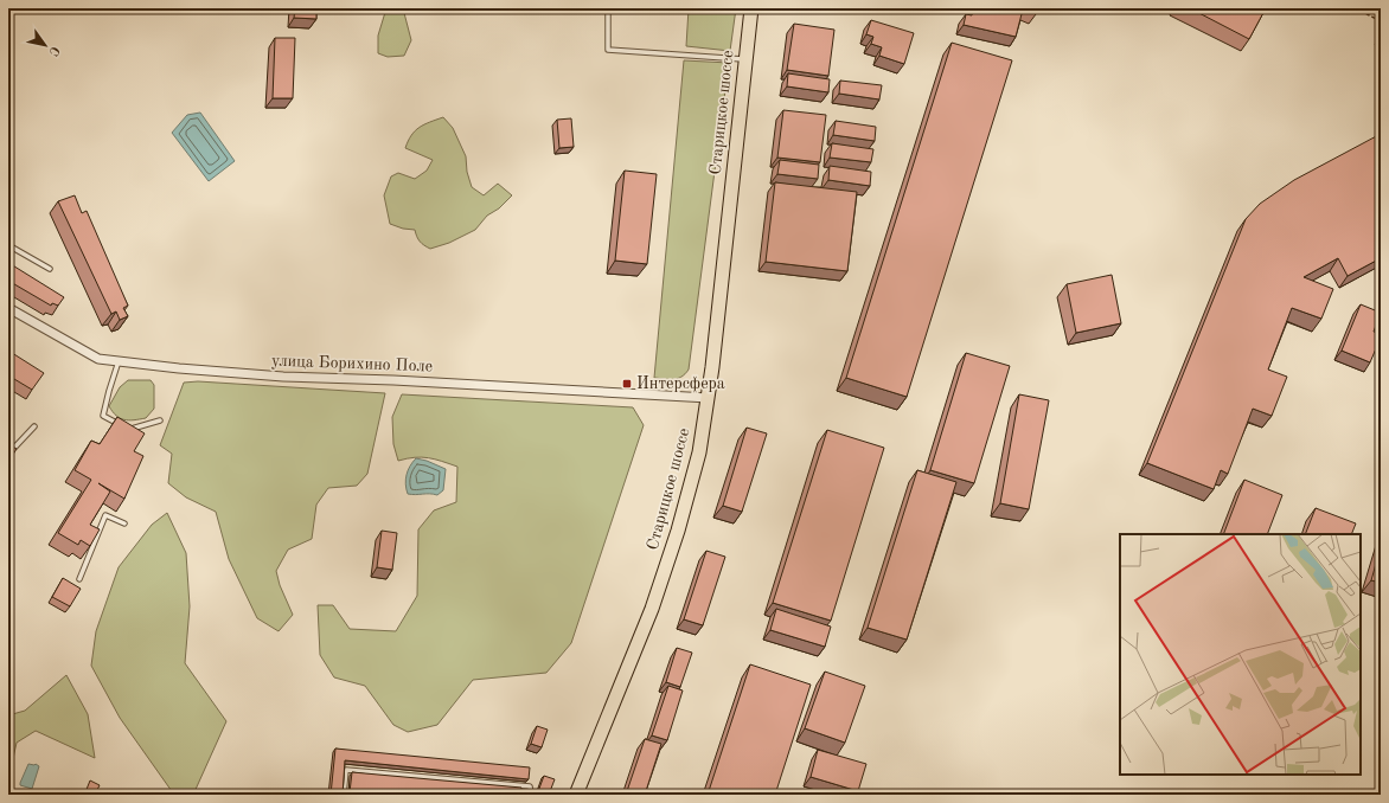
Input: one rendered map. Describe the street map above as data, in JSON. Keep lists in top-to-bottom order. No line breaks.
{"streets":{"main road":["Старицкое шоссе"],"street":["улица Борихино Поле"]},"crossings":[["Старицкое шоссе","улица Борихино Поле"]],"places":{"transit":["Интерсфера"]},"north":"bottom right"}
